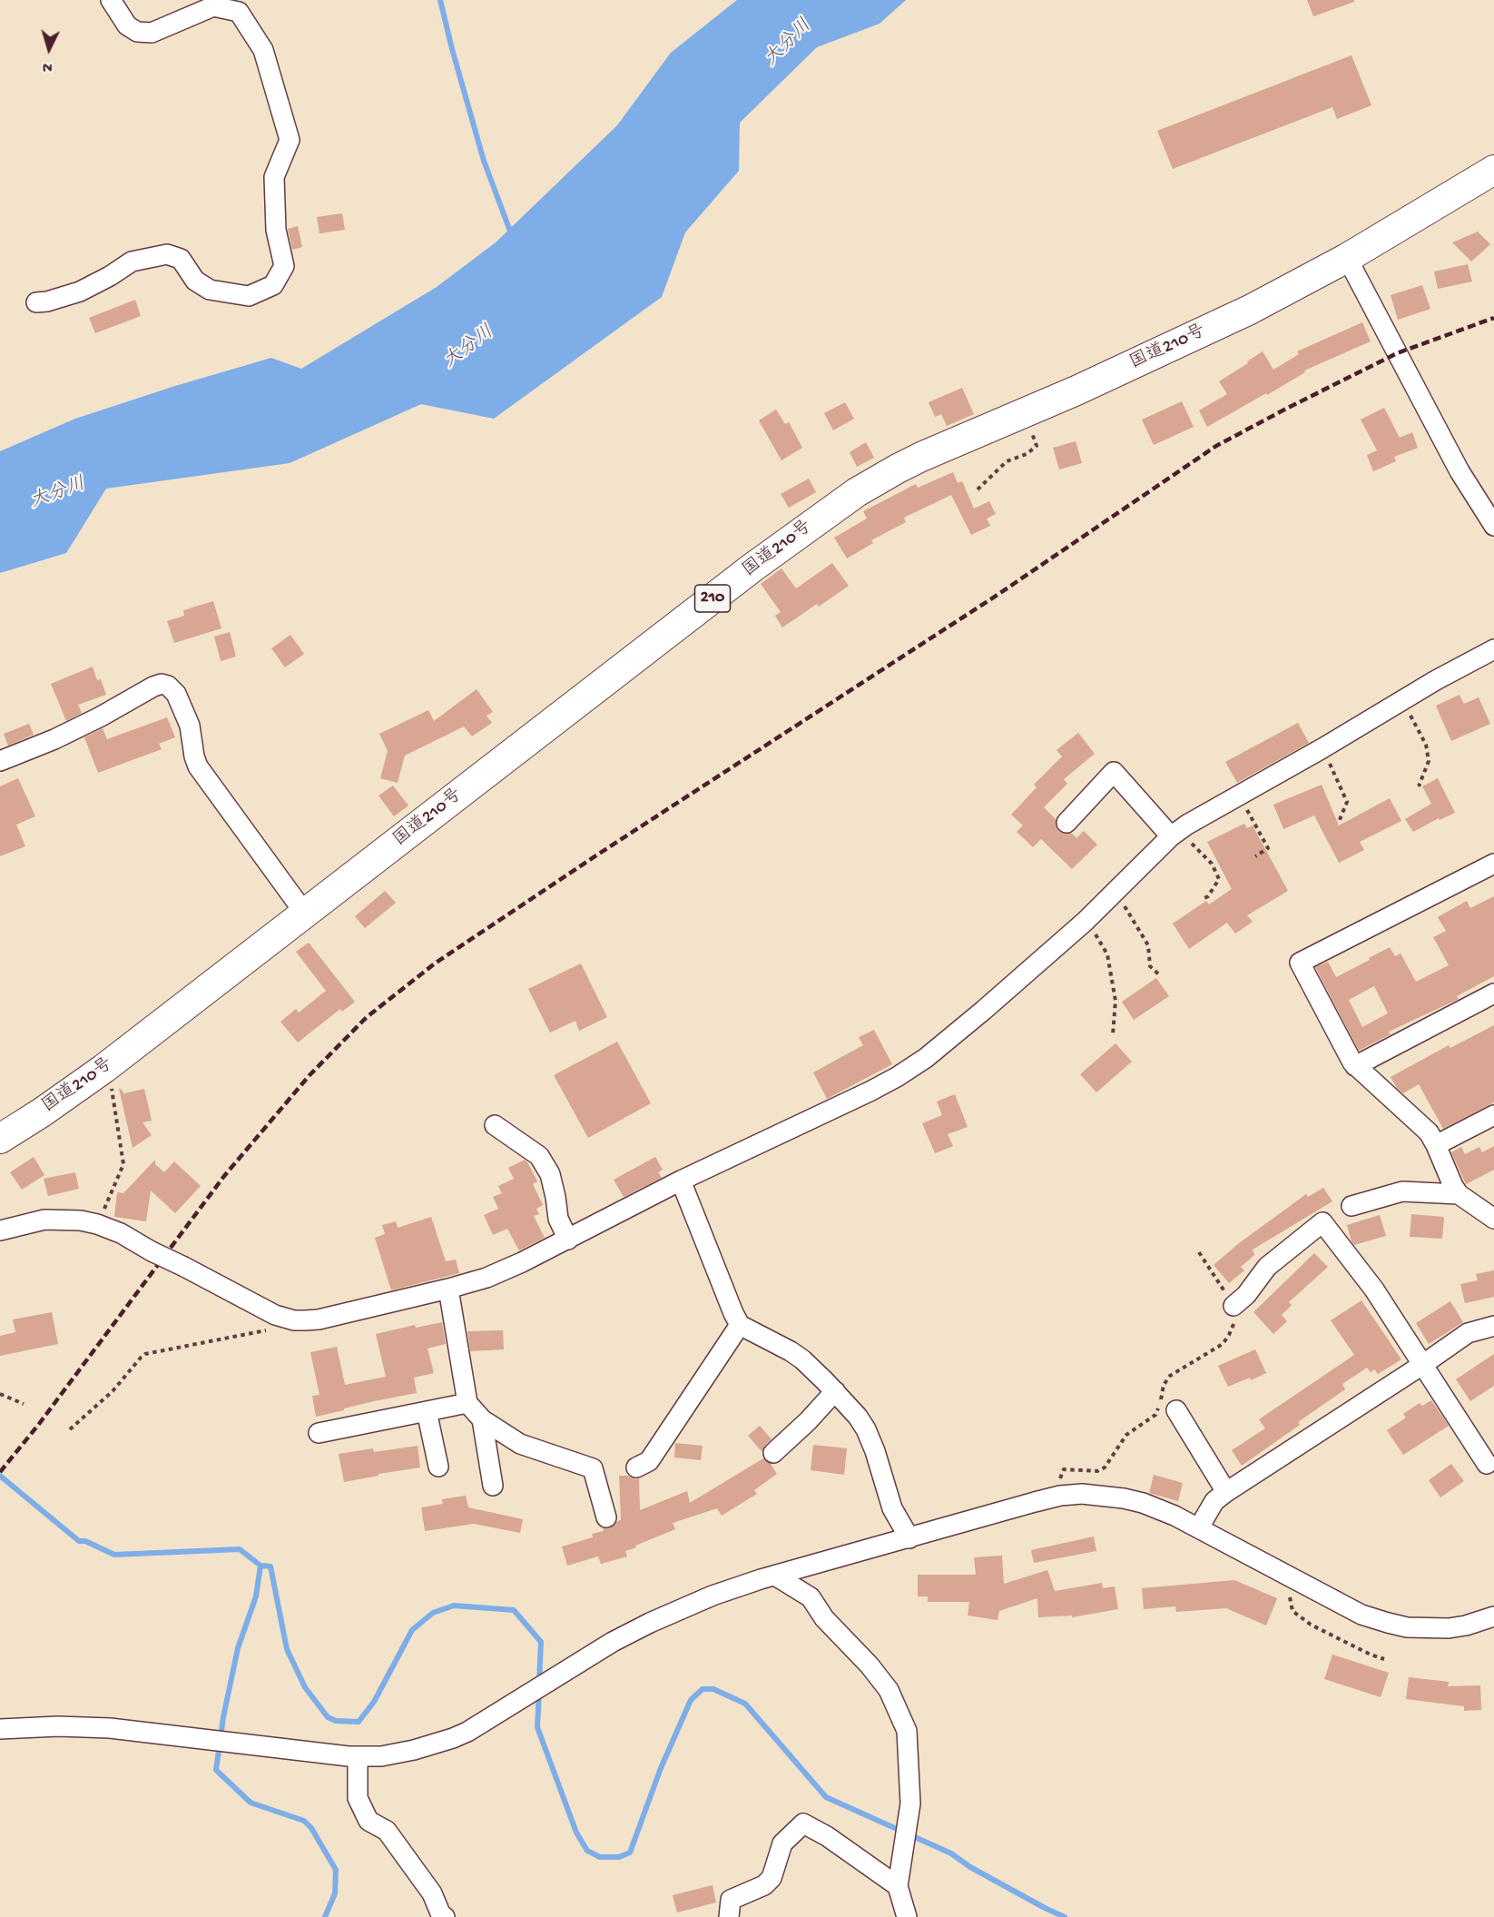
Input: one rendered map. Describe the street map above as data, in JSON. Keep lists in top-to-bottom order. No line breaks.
{"streets":{"highway":["国道210号","210"]},"water":["大分川"],"north":"bottom"}
